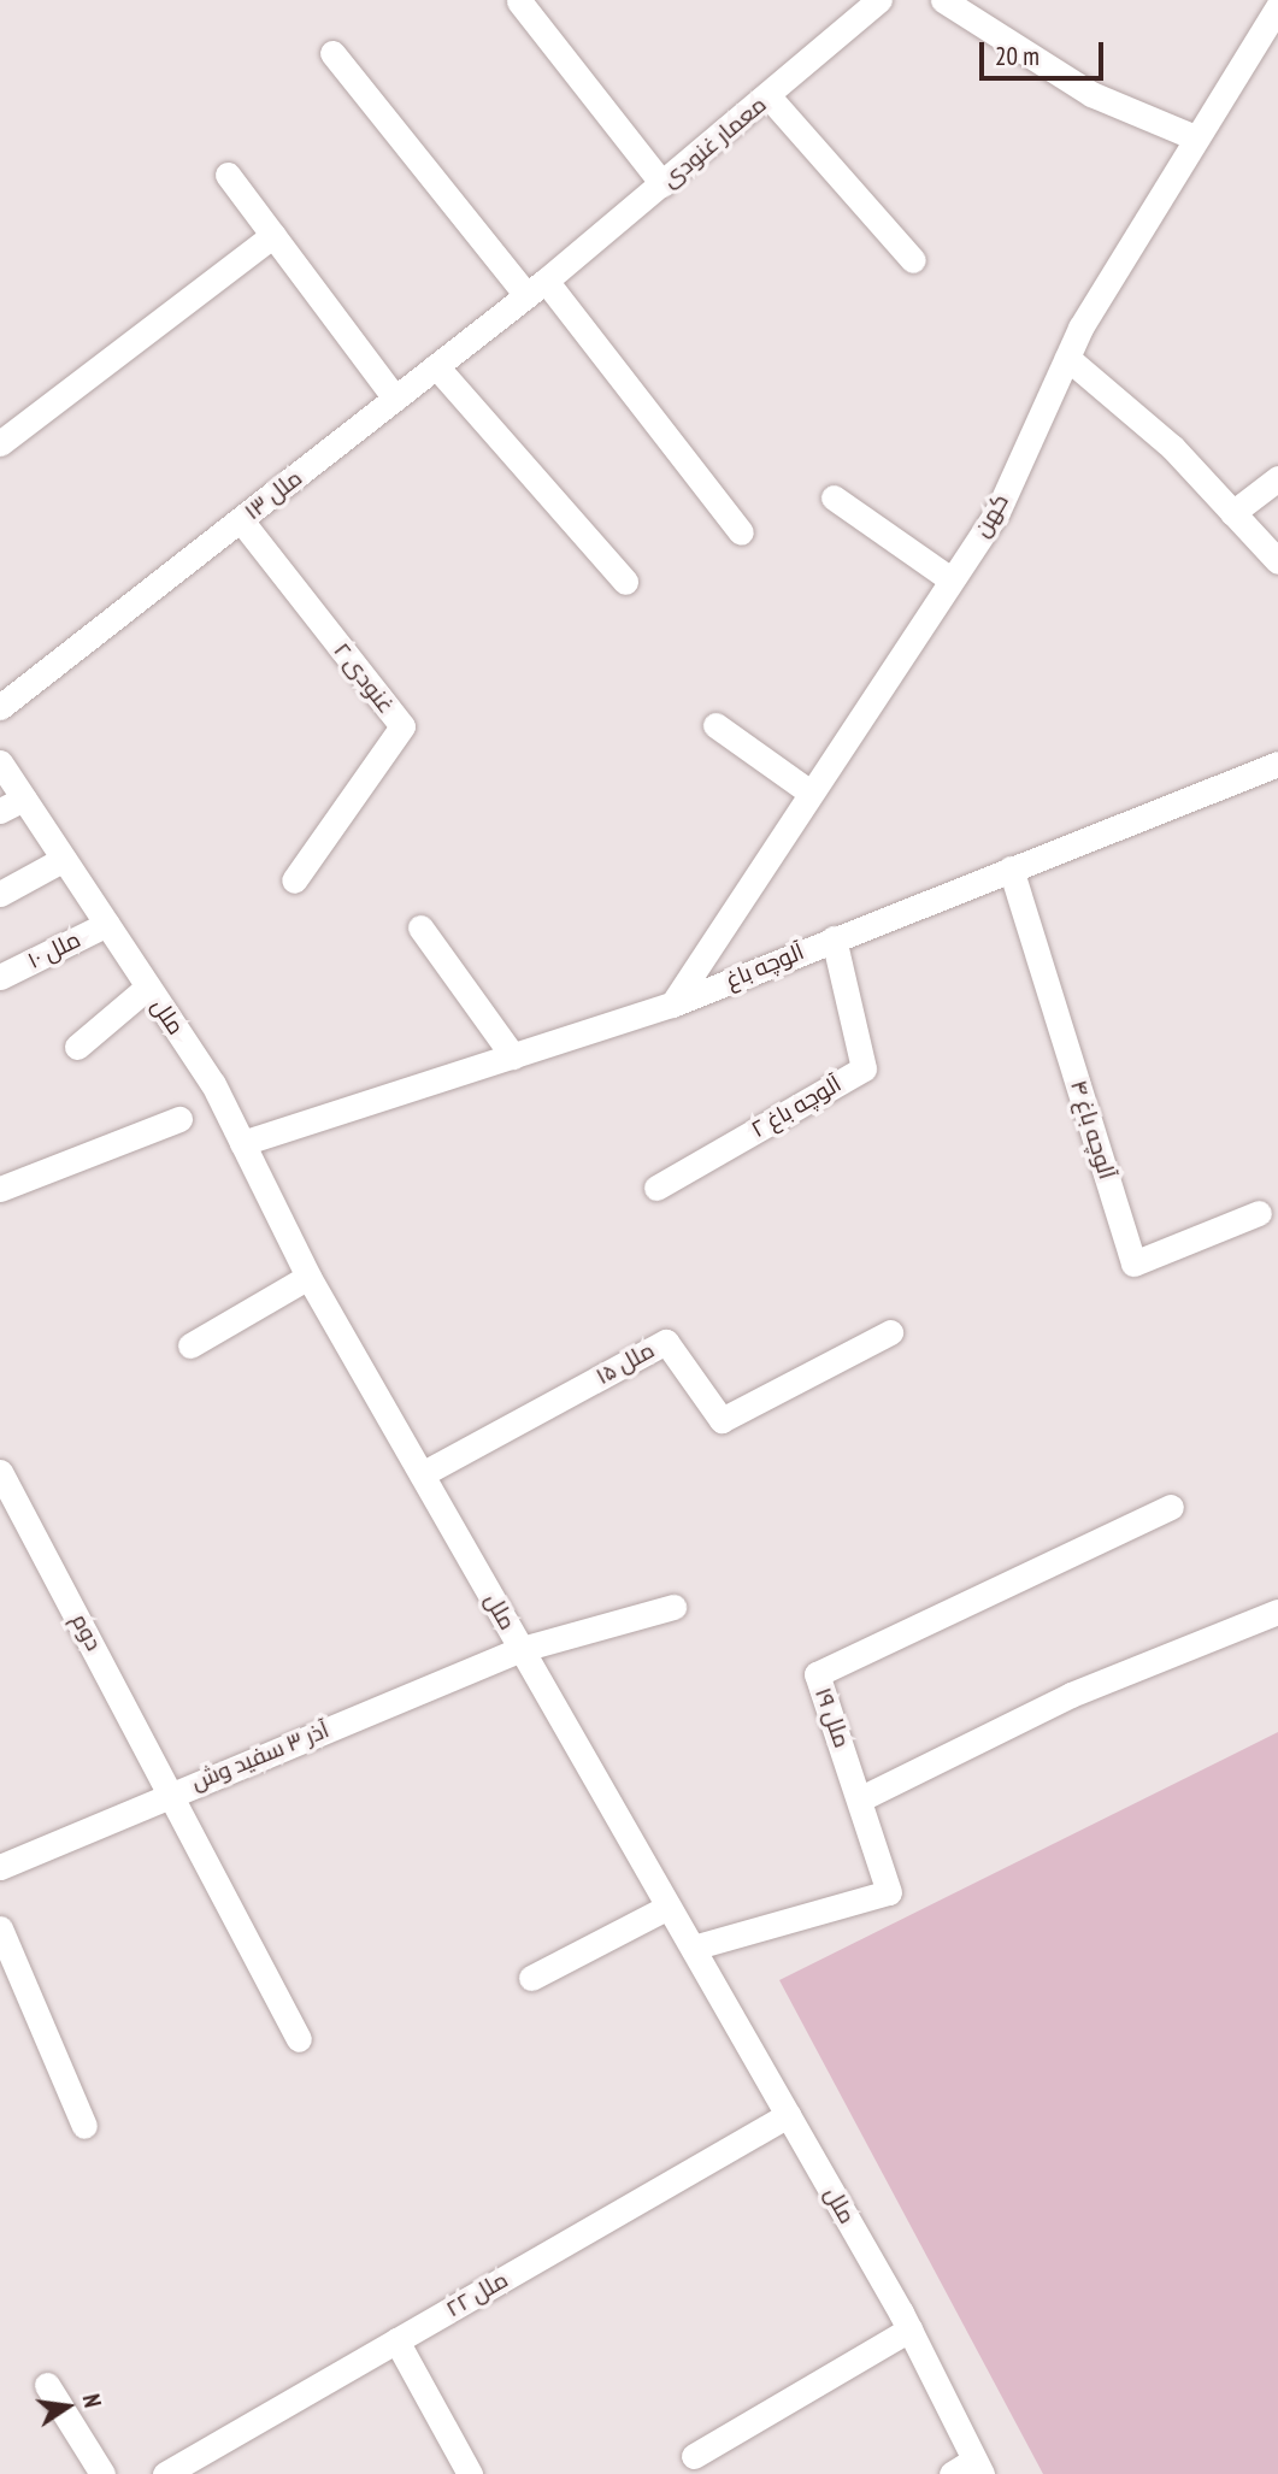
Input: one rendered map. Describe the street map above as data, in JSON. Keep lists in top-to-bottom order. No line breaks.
{"streets":{"street":["معمار غنودی","ملل ۱۳","کهن","۲ غنودی","۱۰ ملل","آلوچه باغ","ملل","۲ آلوچه باغ","۴ آلوچه باغ","ملل ۱۵","دوم","ملل ۱۹","آذر ۳ سفید وش","۲۲ ملل"]},"crossings":[["معمار غنودی","ملل ۱۳"],["ملل ۱۳","۲ غنودی"],["کهن","آلوچه باغ"],["۱۰ ملل","ملل"],["آلوچه باغ","ملل"],["آلوچه باغ","۲ آلوچه باغ"],["آلوچه باغ","۴ آلوچه باغ"],["ملل","ملل ۱۵"],["ملل","ملل ۱۹"],["ملل","آذر ۳ سفید وش"],["ملل","۲۲ ملل"],["دوم","آذر ۳ سفید وش"]],"scale_bar":"20 m","north":"right"}
